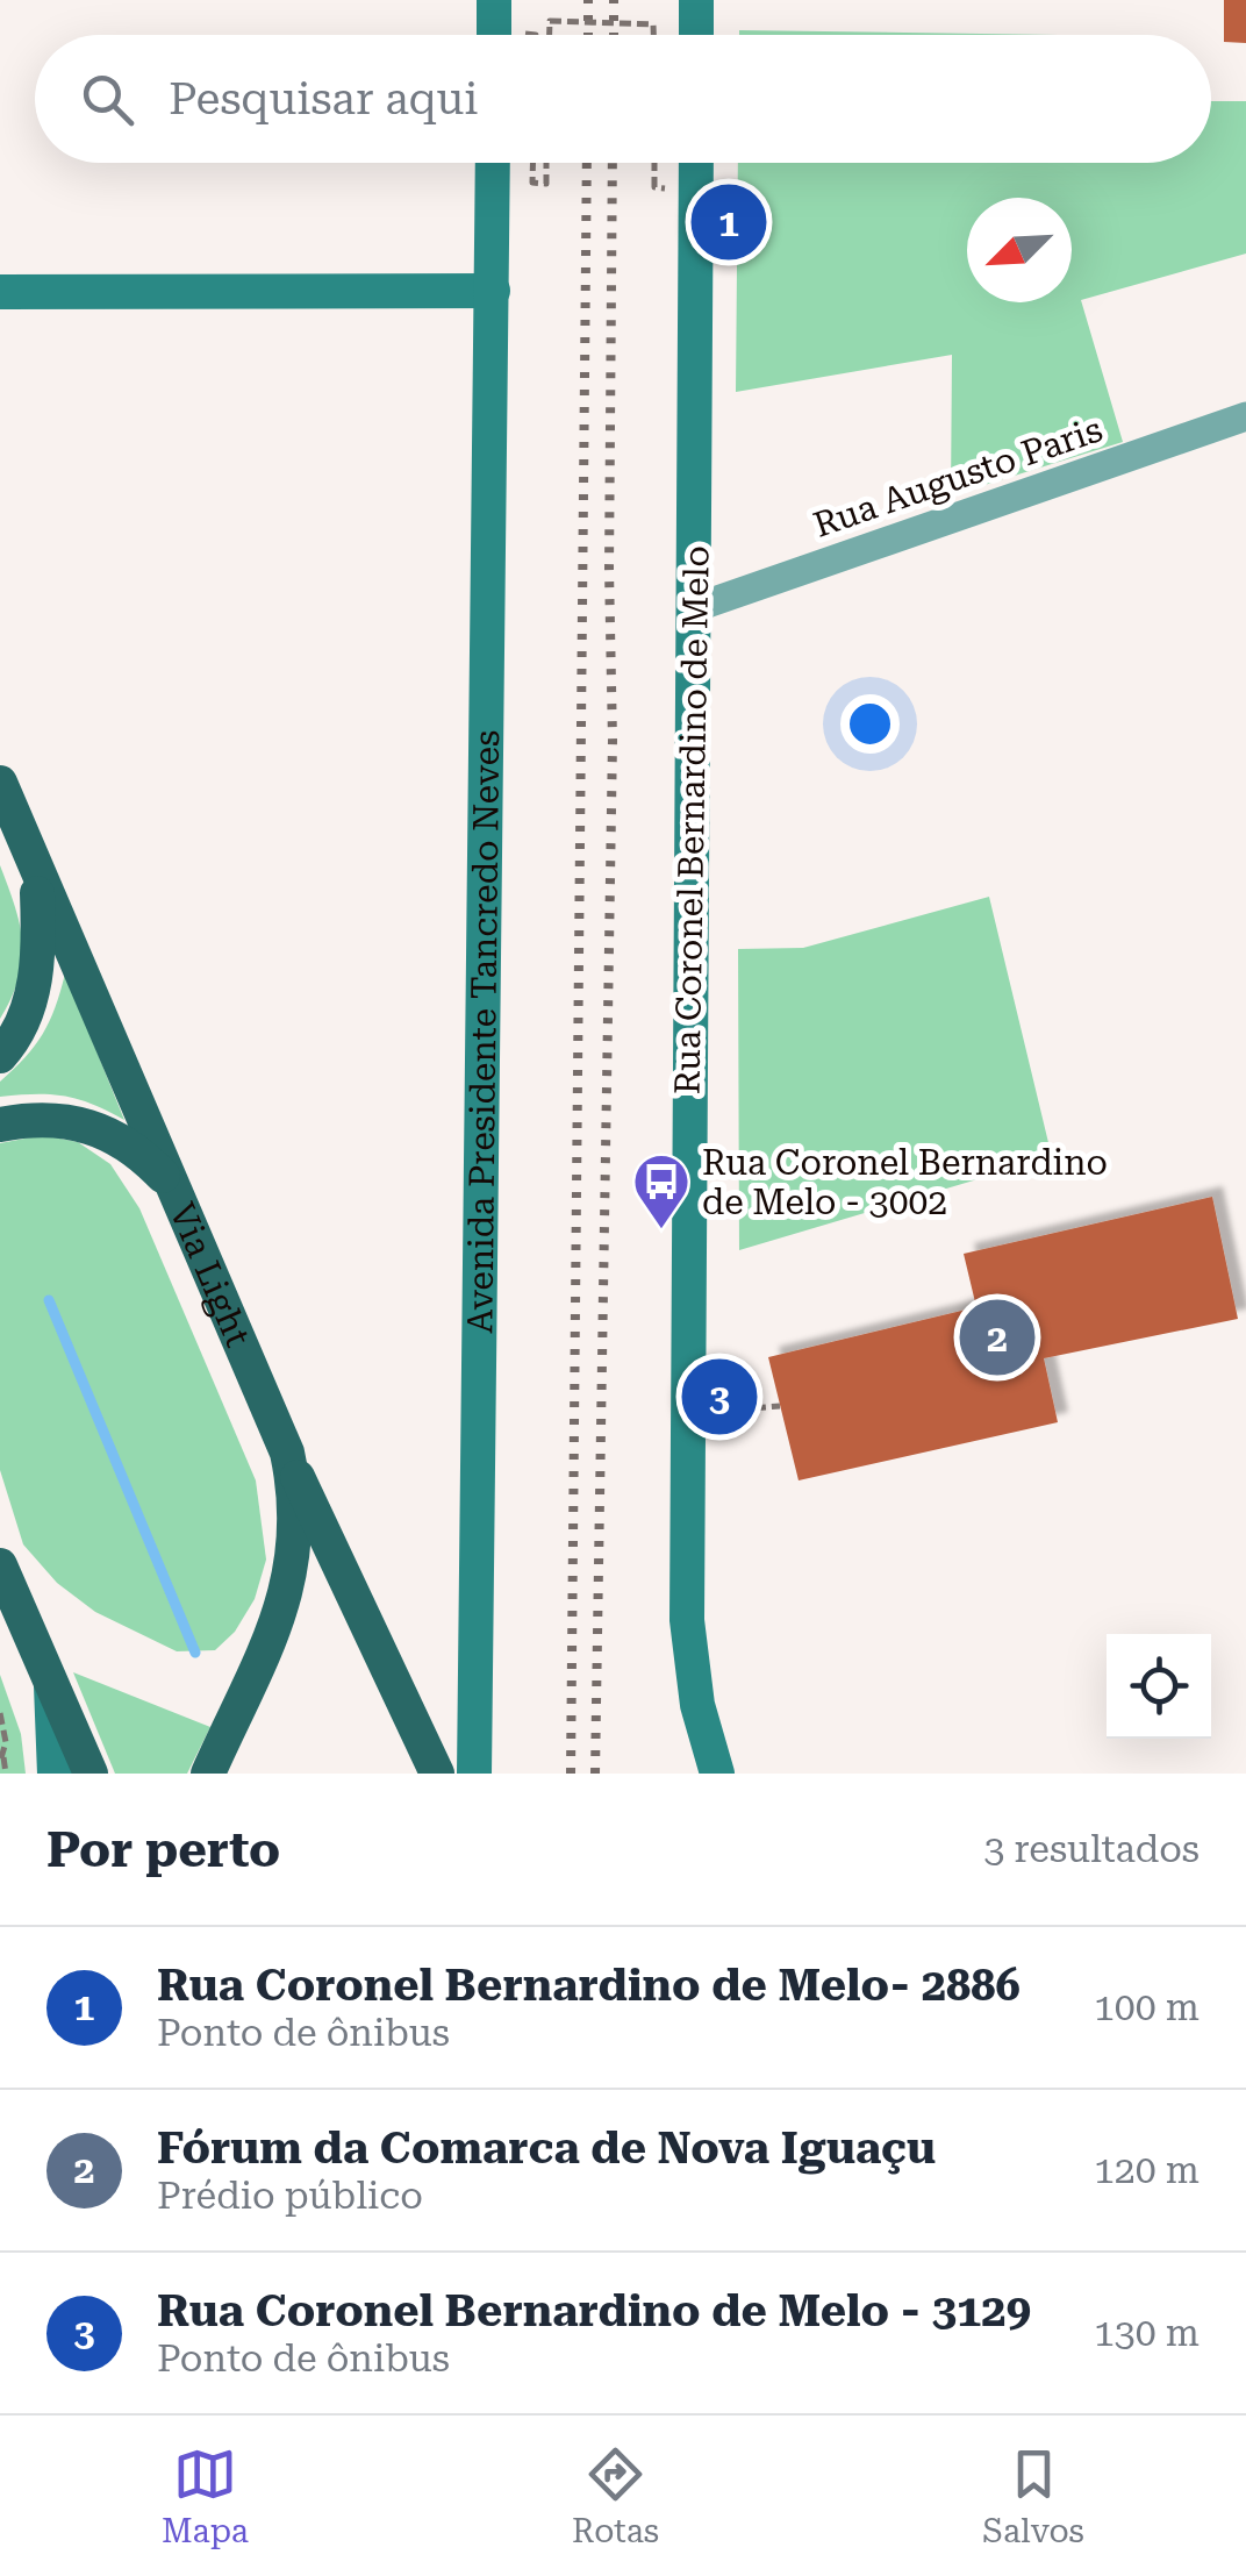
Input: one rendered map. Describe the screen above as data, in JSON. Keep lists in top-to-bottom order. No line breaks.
{"streets":{"main road":["Rua Coronel Bernardino de Melo","Avenida Presidente Tancredo Neves","Via Light"],"street":["Rua Augusto Paris"]},"crossings":[["Rua Augusto Paris","Rua Coronel Bernardino de Melo"]],"places":{"bus stop":["Rua Coronel Bernardino de Melo - 3002"]},"north":"bottom left","page":{"search":"Pesquisar aqui","pins":["1","2","3"],"heading":["Por perto","3 resultados"],"list":[{"mark":"1","name":"Rua Coronel Bernardino de Melo- 2886","note":"Ponto de ônibus","value":"100 m"},{"mark":"2","name":"Fórum da Comarca de Nova Iguaçu","note":"Prédio público","value":"120 m"},{"mark":"3","name":"Rua Coronel Bernardino de Melo - 3129","note":"Ponto de ônibus","value":"130 m"}],"nav":["Mapa","Rotas","Salvos"]}}
